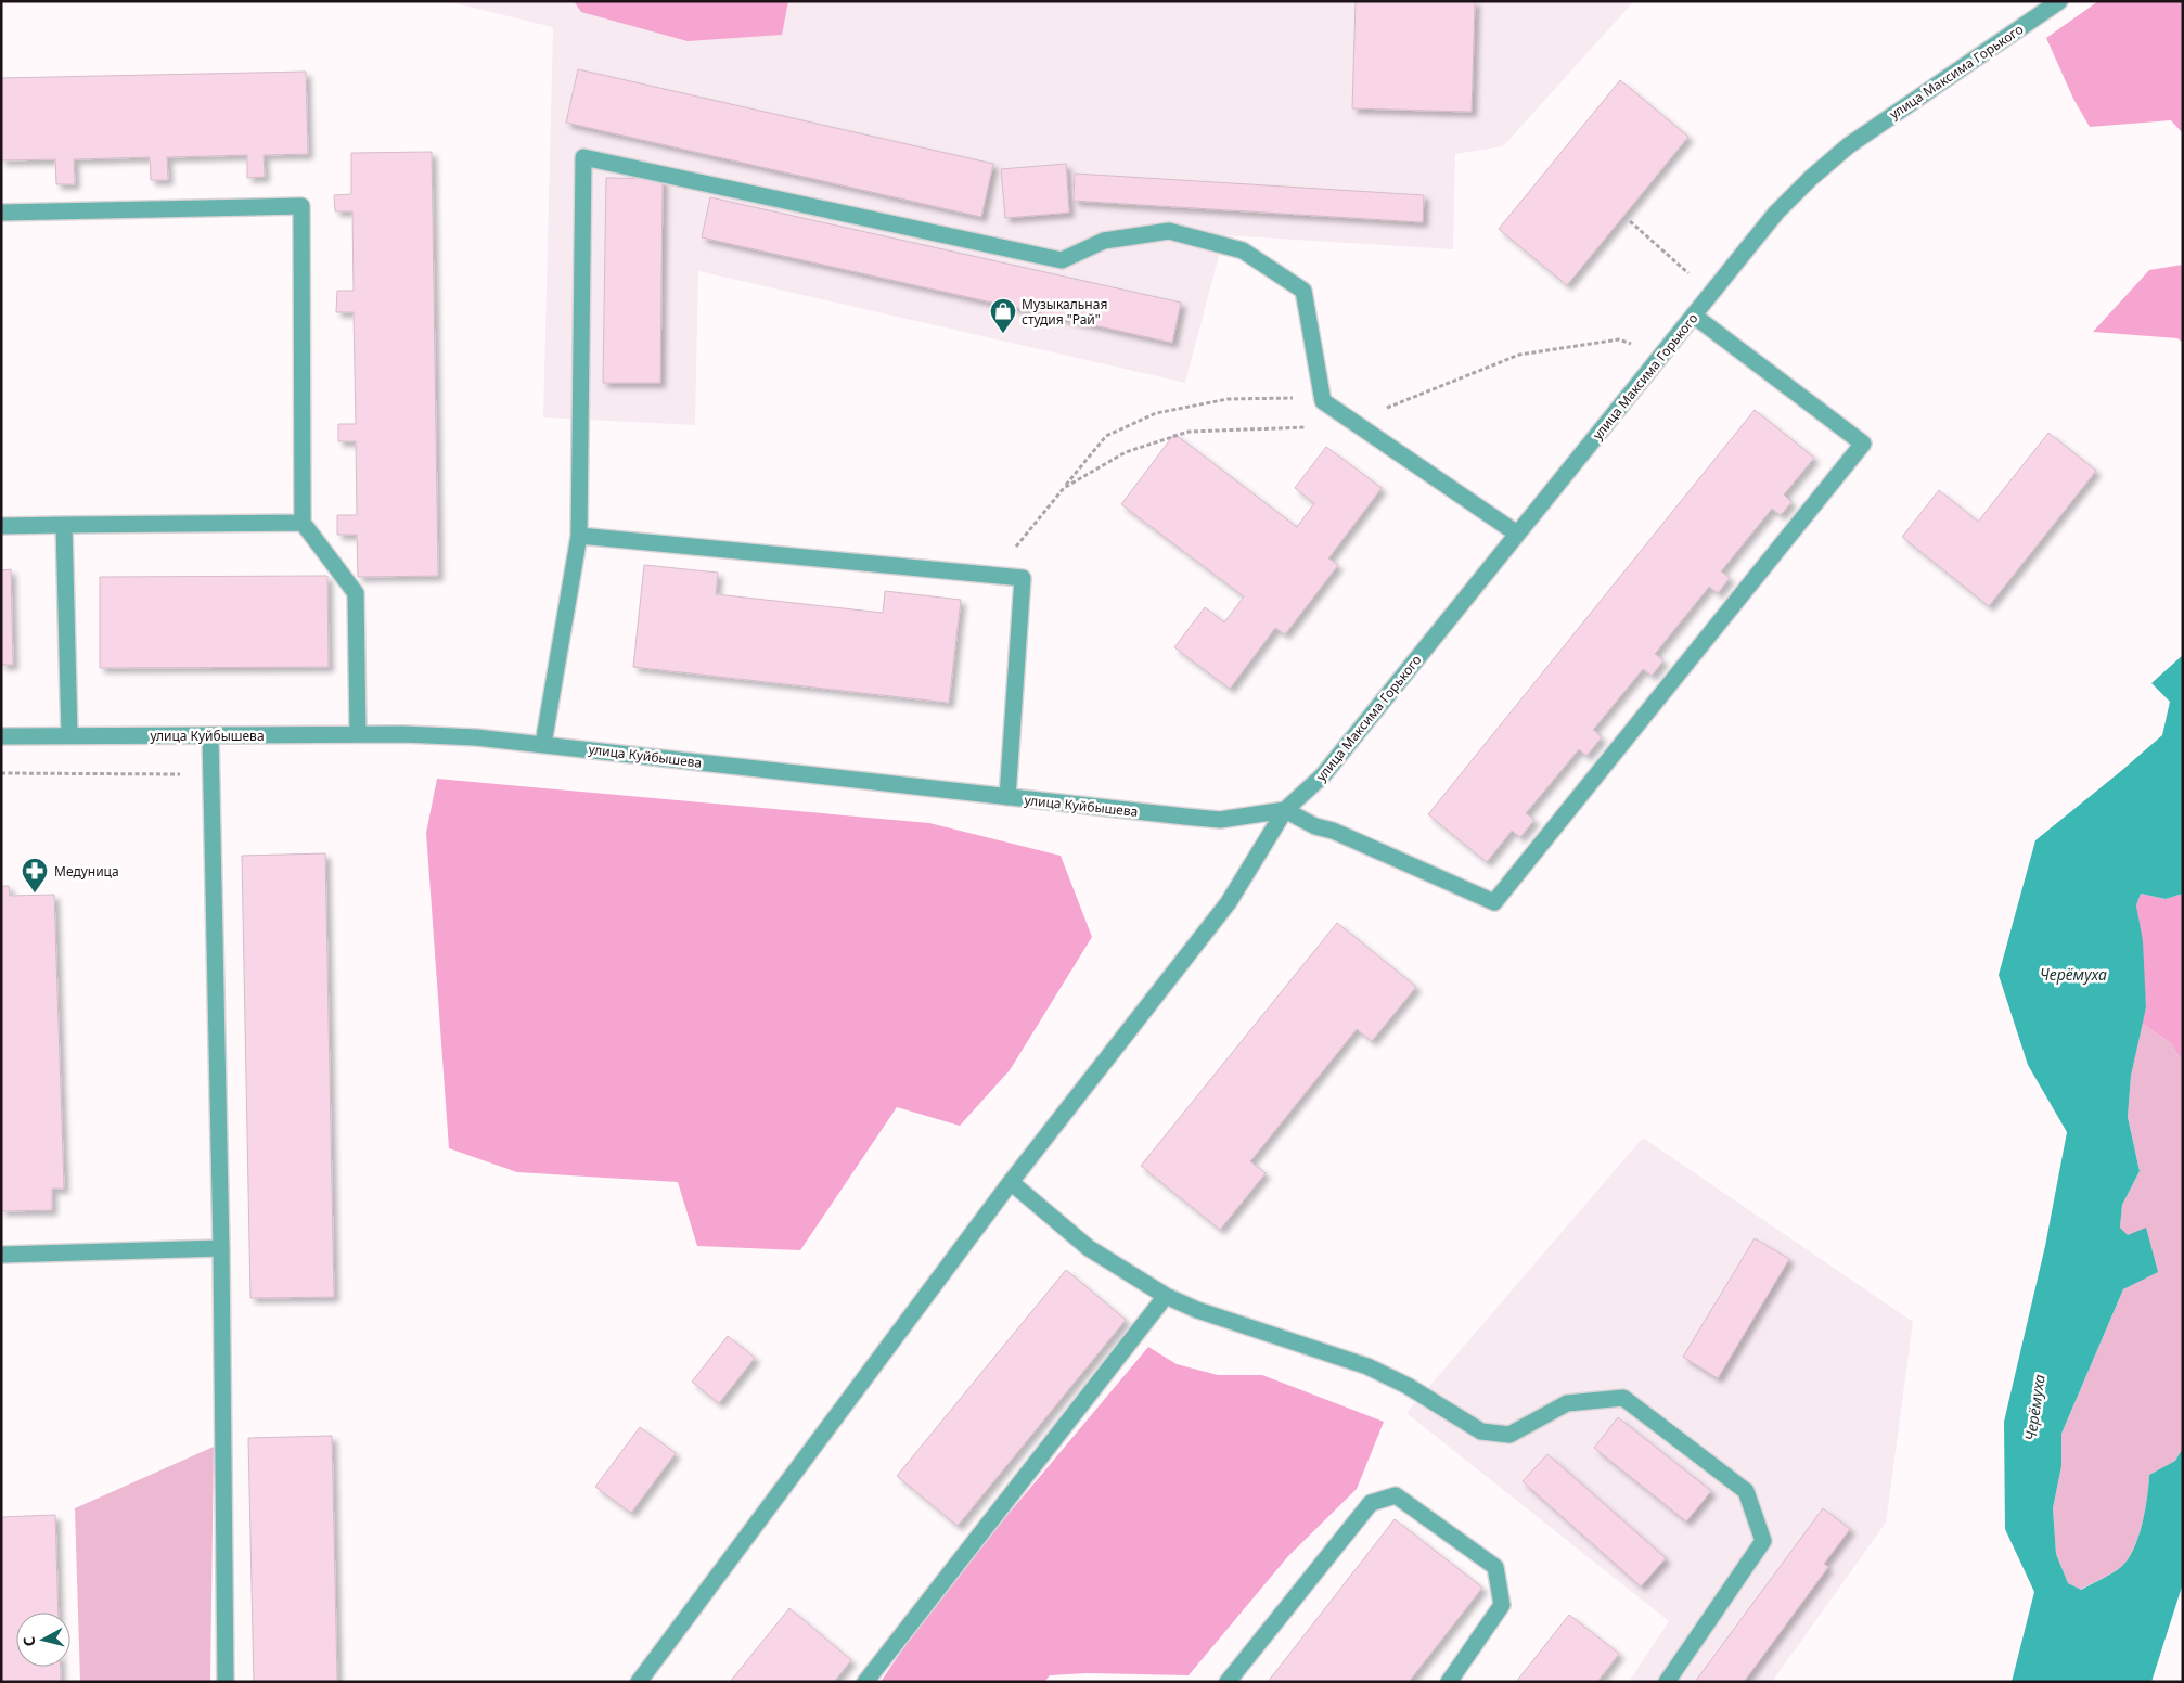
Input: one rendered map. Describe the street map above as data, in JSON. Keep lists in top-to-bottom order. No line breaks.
{"streets":{"street":["улица Максима Горького","улица Куйбышева"]},"crossings":[["улица Максима Горького","улица Куйбышева"]],"water":["Черёмуха"],"places":{"shop":["Музыкальная студия \"Рай\""],"pharmacy":["Медуница"]},"north":"left"}
